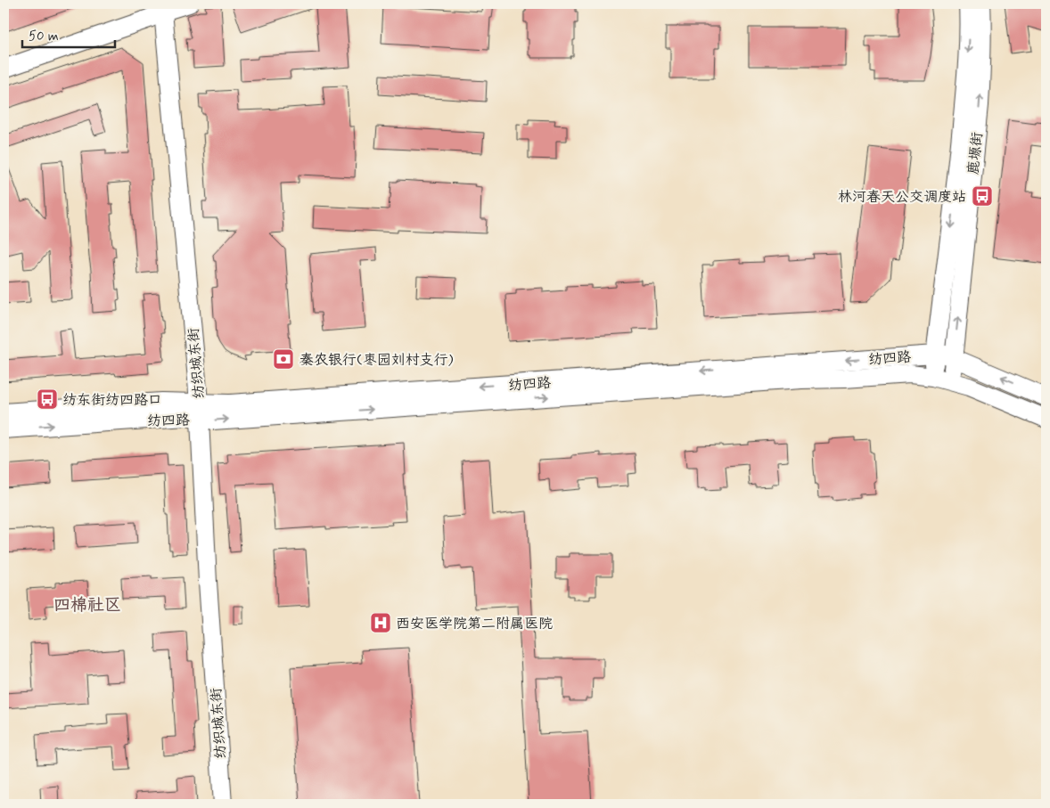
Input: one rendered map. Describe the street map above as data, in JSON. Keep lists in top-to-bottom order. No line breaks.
{"streets":{"street":["鹿塬街","纺四路","纺织城东街"]},"crossings":[["鹿塬街","纺四路"],["纺四路","纺织城东街"]],"districts":["四棉社区"],"places":{"bus stop":["林河春天公交调度站","纺东街纺四路口"],"bank":["秦农银行(枣园刘村支行)"],"hospital":["西安医学院第二附属医院"]},"scale_bar":"50 m"}
